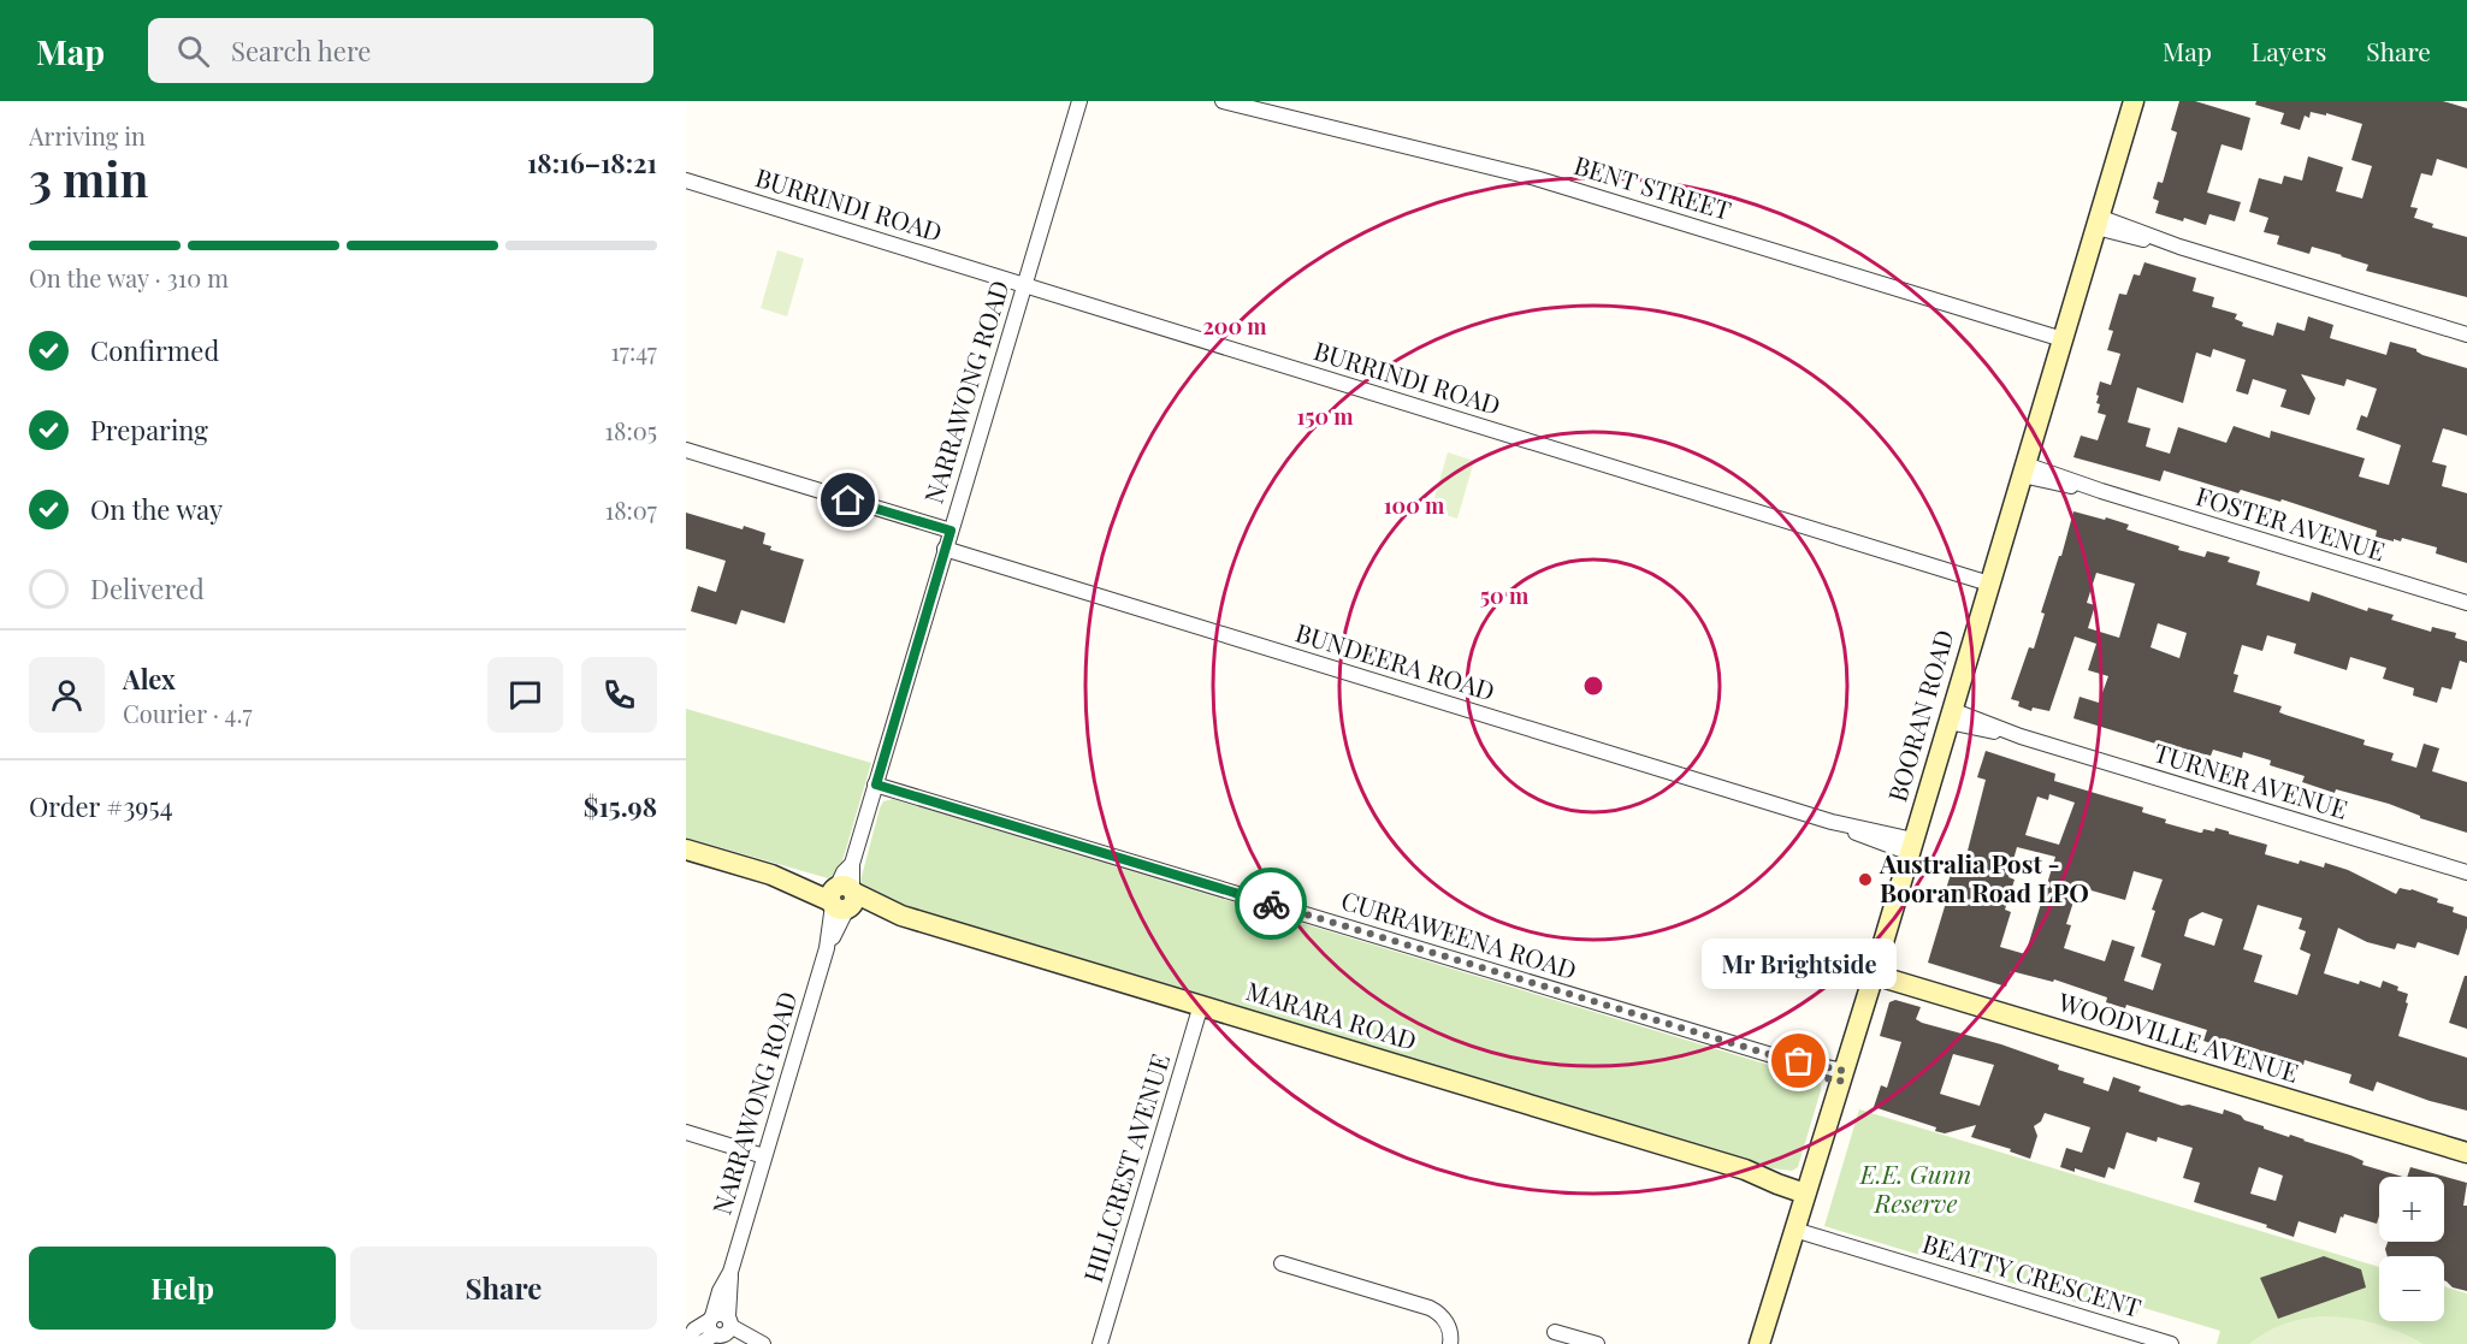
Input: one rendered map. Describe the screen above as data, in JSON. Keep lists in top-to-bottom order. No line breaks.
{"streets":{"street":["BENT STREET","BURRINDI ROAD","NARRAWONG ROAD","FOSTER AVENUE","BUNDEERA ROAD","BOORAN ROAD","TURNER AVENUE","CURRAWEENA ROAD","MARARA ROAD","WOODVILLE AVENUE","HILLCREST AVENUE","BEATTY CRESCENT"]},"crossings":[["BENT STREET","BOORAN ROAD"],["BURRINDI ROAD","NARRAWONG ROAD"],["BURRINDI ROAD","BOORAN ROAD"],["NARRAWONG ROAD","BUNDEERA ROAD"],["NARRAWONG ROAD","CURRAWEENA ROAD"],["NARRAWONG ROAD","MARARA ROAD"],["FOSTER AVENUE","BOORAN ROAD"],["BUNDEERA ROAD","BOORAN ROAD"],["BOORAN ROAD","TURNER AVENUE"],["BOORAN ROAD","CURRAWEENA ROAD"],["BOORAN ROAD","MARARA ROAD"],["BOORAN ROAD","WOODVILLE AVENUE"],["BOORAN ROAD","BEATTY CRESCENT"],["MARARA ROAD","HILLCREST AVENUE"]],"parks":["E.E. Gunn Reserve"],"places":["Australia Post - Booran Road LPO","Mr Brightside"],"page":{"header":"Map","search":"Search here","nav":["Map","Layers","Share"],"heading":["3 min","Arriving in","18:16–18:21"],"panel":["Alex","Courier · 4.7","Order #3954","$15.98"],"bar":"On the way · 310 m","list":[["Confirmed","17:47"],["Preparing","18:05"],["On the way","18:07"],"Delivered"],"bubble":"Mr Brightside","map_buttons":["+","−"],"buttons":["Help","Share"]},"rings":["200 m","150 m","100 m","50 m"]}
